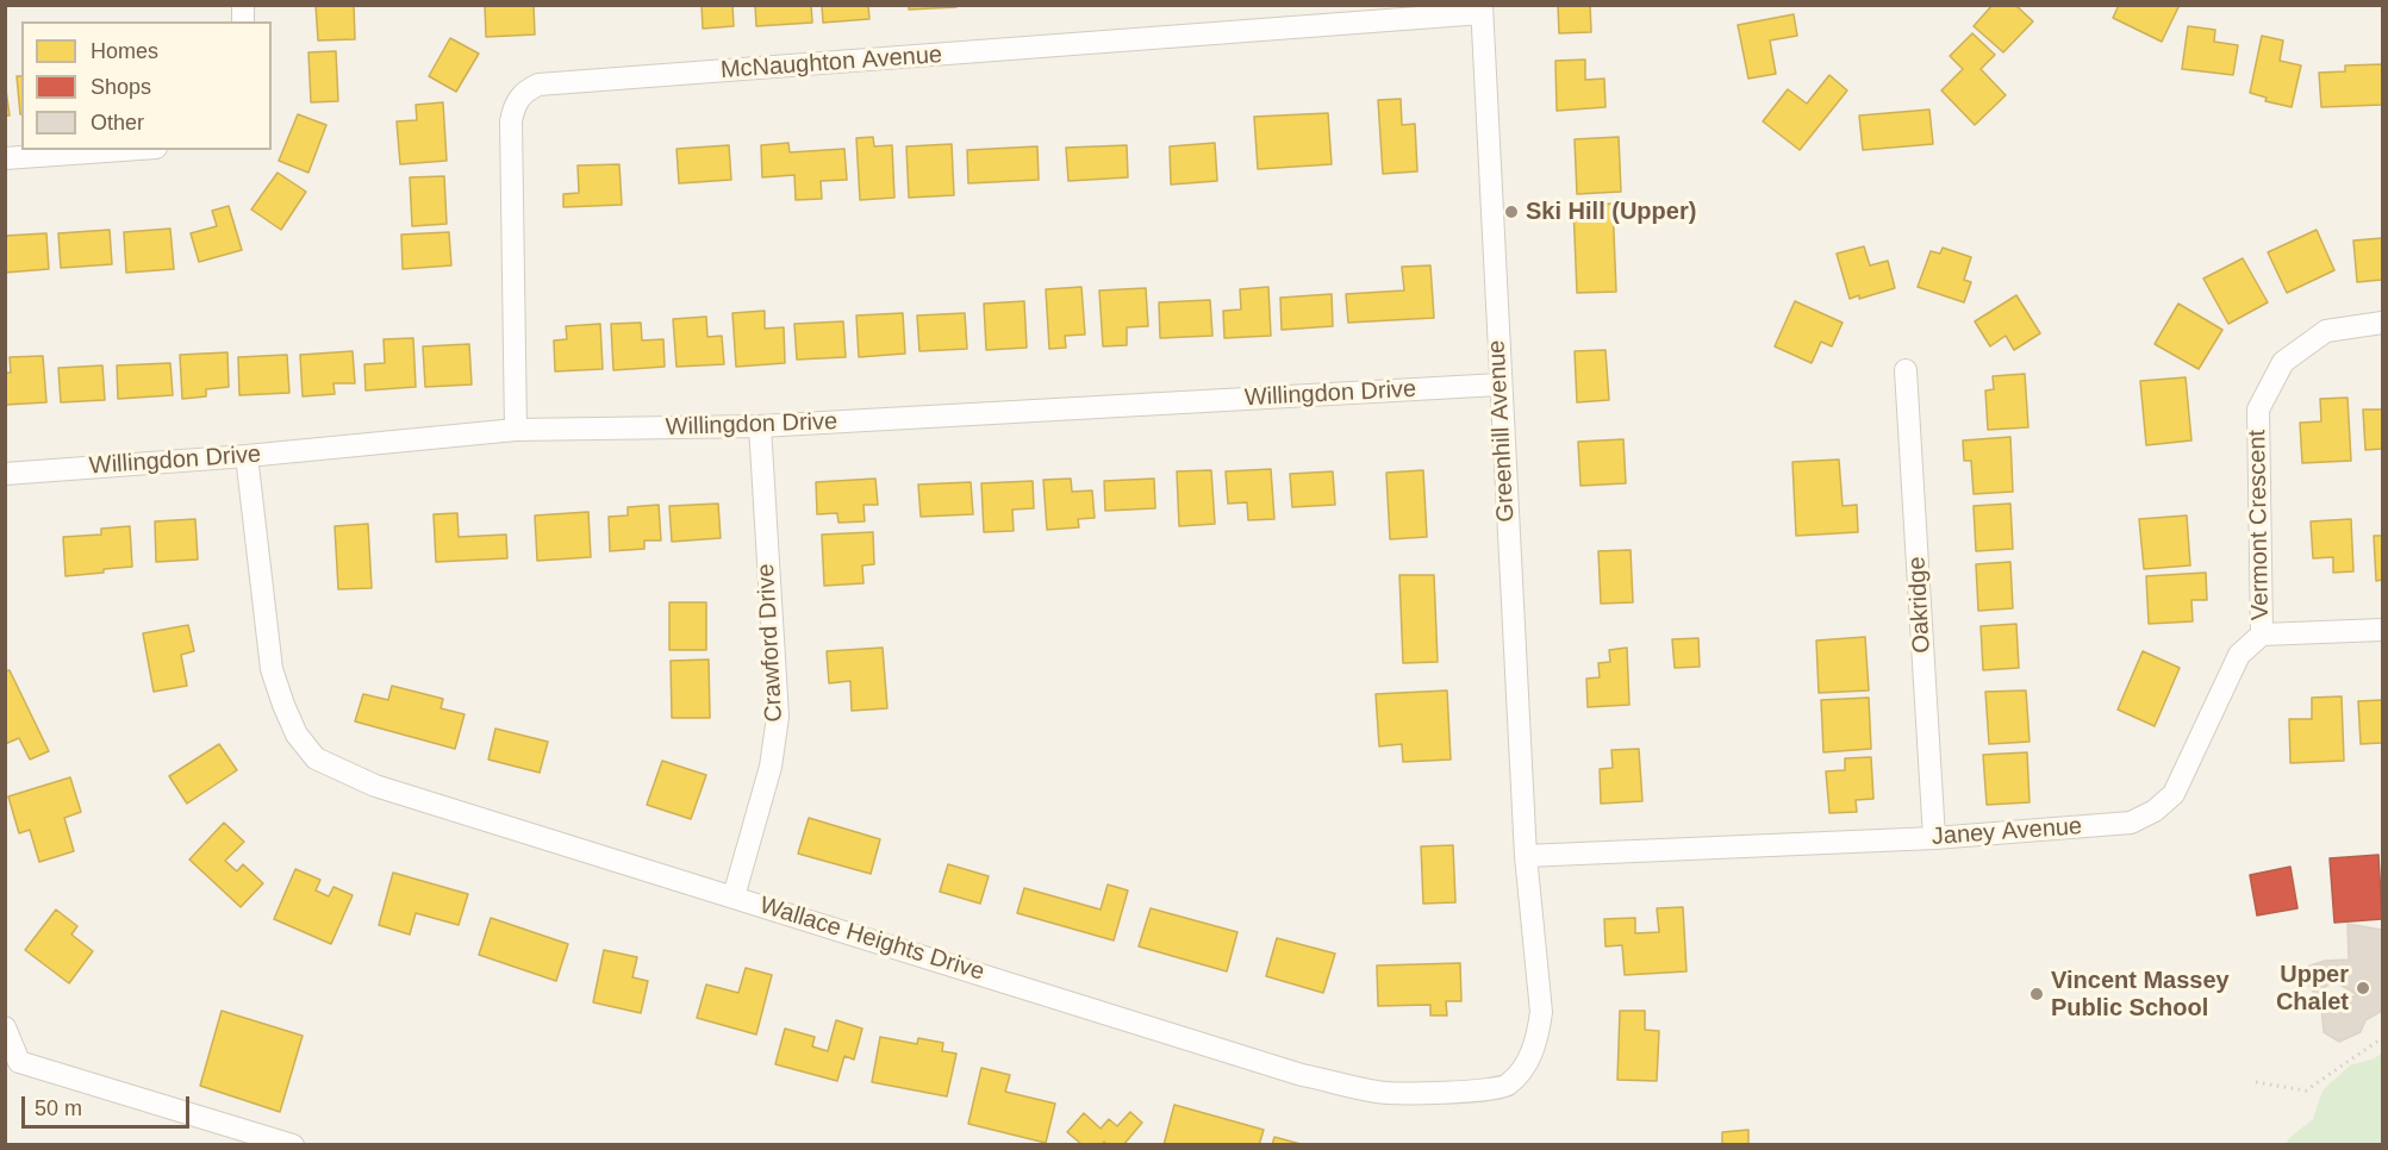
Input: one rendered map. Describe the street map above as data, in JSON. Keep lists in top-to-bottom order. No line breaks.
{"streets":{"street":["McNaughton Avenue","Willingdon Drive","Greenhill Avenue","Vermont Crescent","Oakridge","Crawford Drive","Janey Avenue","Wallace Heights Drive"]},"crossings":[["McNaughton Avenue","Willingdon Drive"],["McNaughton Avenue","Greenhill Avenue"],["Willingdon Drive","Greenhill Avenue"],["Willingdon Drive","Crawford Drive"],["Willingdon Drive","Wallace Heights Drive"],["Greenhill Avenue","Janey Avenue"],["Greenhill Avenue","Wallace Heights Drive"],["Vermont Crescent","Janey Avenue"],["Oakridge","Janey Avenue"],["Crawford Drive","Wallace Heights Drive"],["Janey Avenue","Wallace Heights Drive"]],"places":["Ski Hill (Upper)","Upper Chalet","Vincent Massey Public School"],"legend":["Homes","Shops","Other"],"scale_bar":"50 m"}
